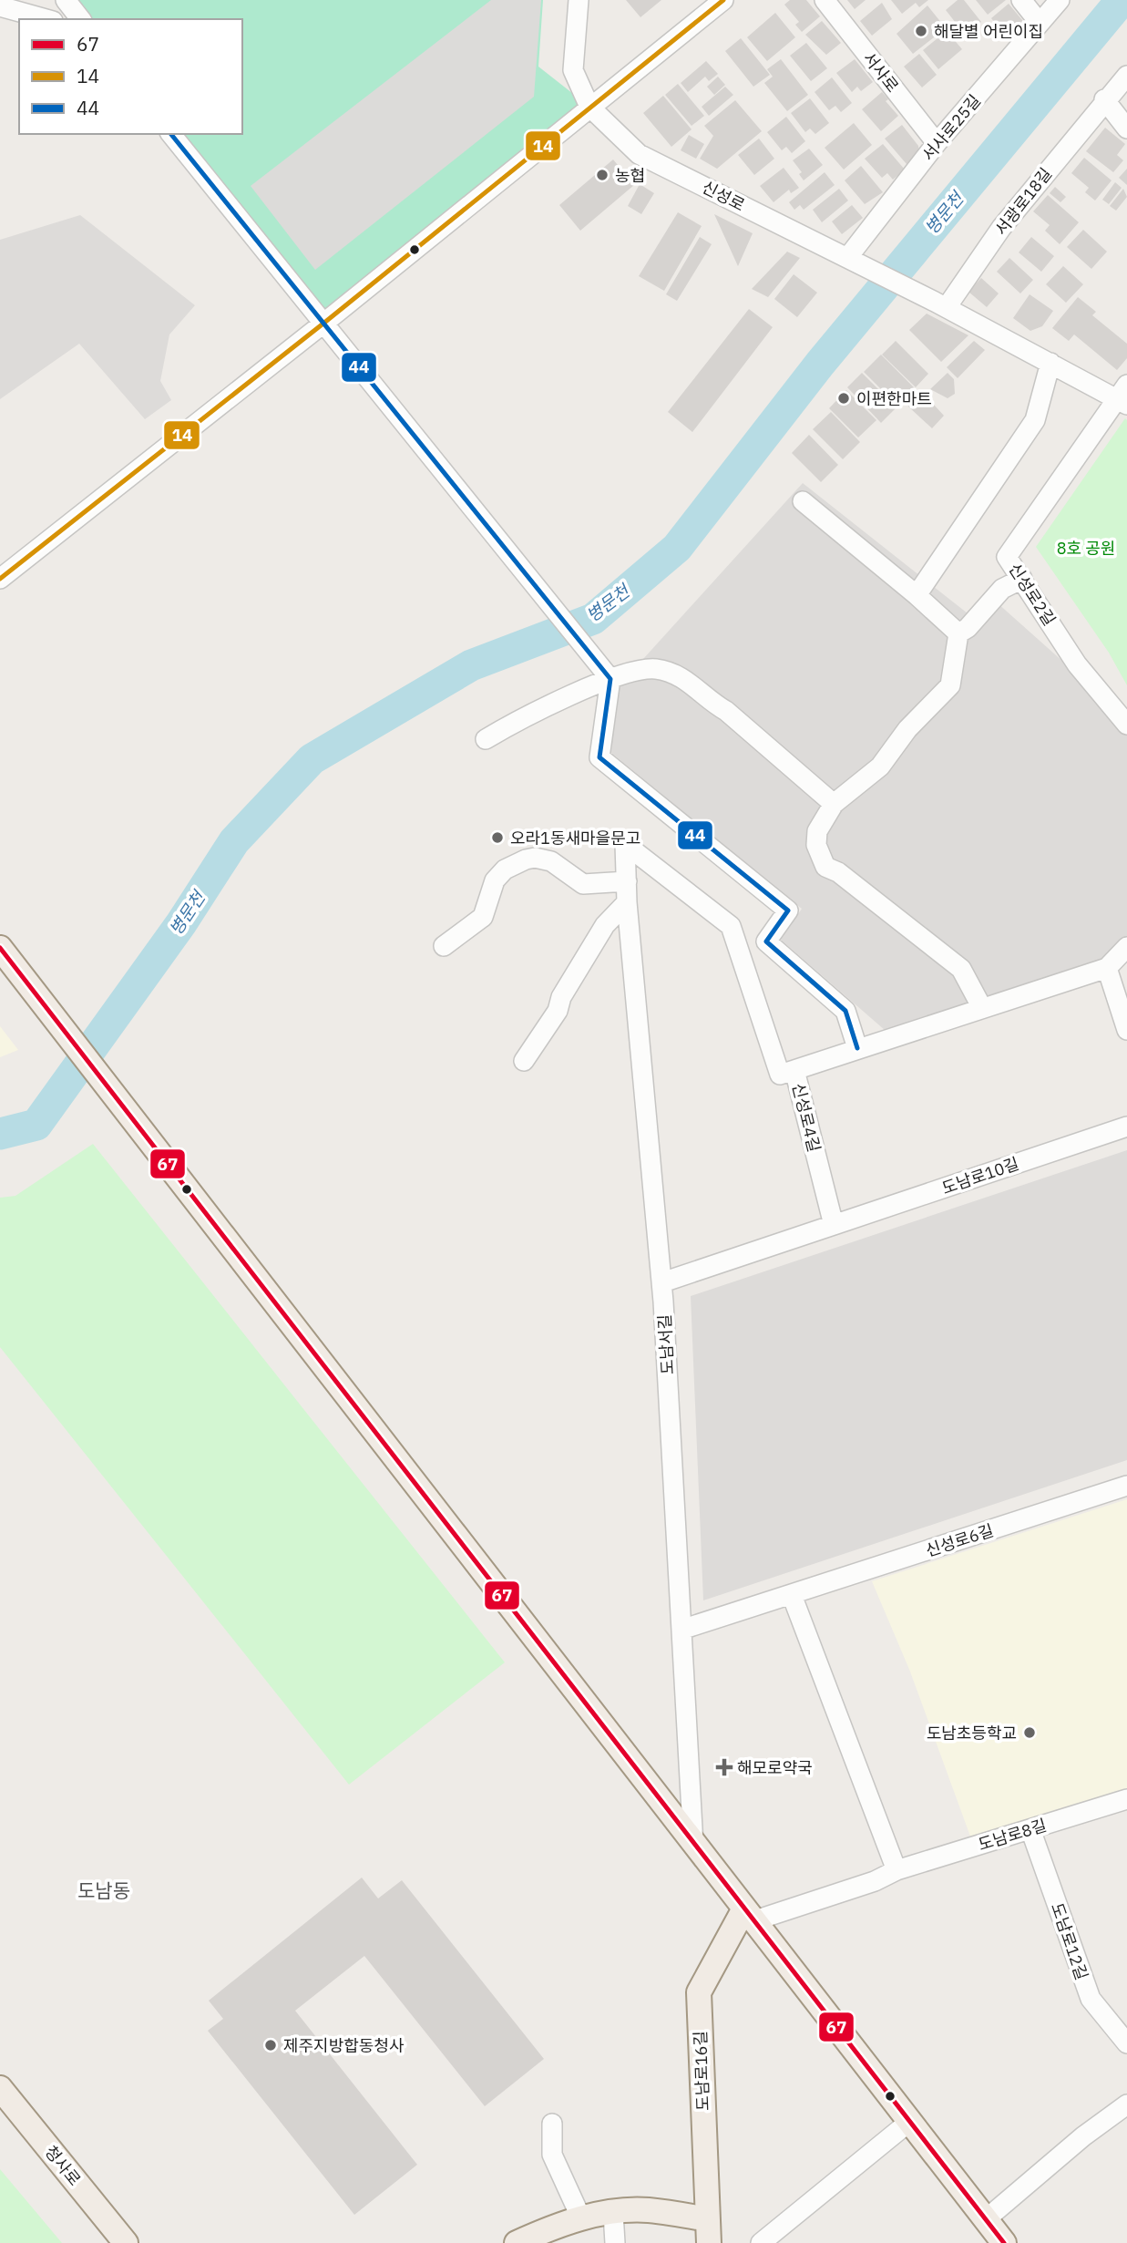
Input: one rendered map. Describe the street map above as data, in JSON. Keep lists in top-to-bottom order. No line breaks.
{"streets":{"main road":["도남로16길","청사로"],"street":["서사로","서사로25길","신성로","서광로18길","신성로2길","신성로4길","도남로10길","도남서길","신성로6길","도남로8길","도남로12길"]},"crossings":[["서사로","서사로25길"],["서사로25길","신성로"],["신성로","서광로18길"],["신성로4길","도남로10길"],["신성로4길","도남서길"],["도남서길","신성로6길"],["도남로8길","도남로12길"],["도남로8길","도남로16길"]],"districts":["도남동"],"water":["병문천"],"parks":["8호 공원"],"places":{"other":["해달별 어린이집","농협","이편한마트","오라1동새마을문고","도남초등학교","제주지방합동청사"],"health":["해모로약국"]},"lines":["transit line 14","transit line 44","transit line 67"],"legend":["67","14","44"]}
